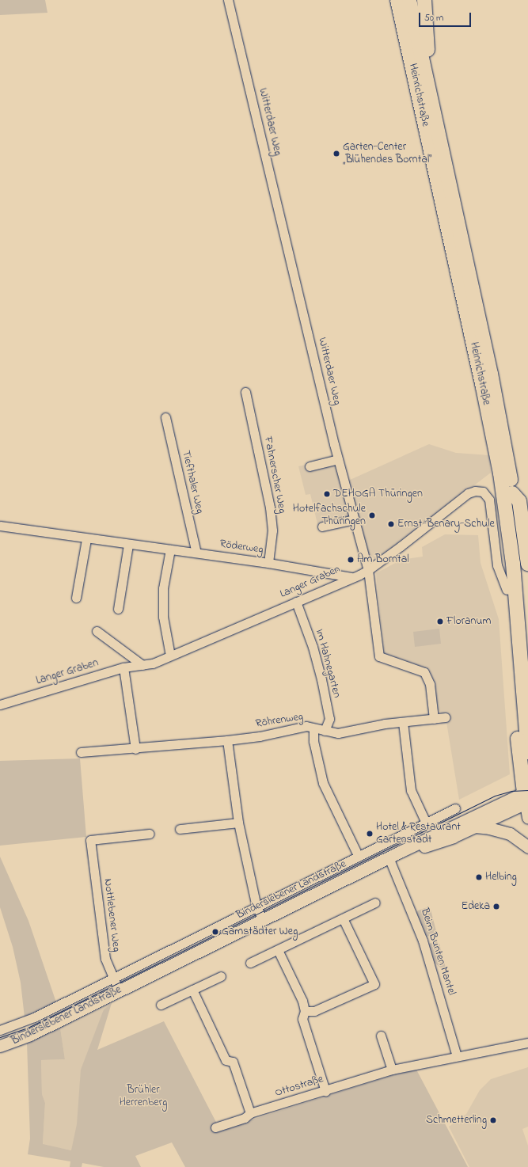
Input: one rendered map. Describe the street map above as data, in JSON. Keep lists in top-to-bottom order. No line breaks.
{"streets":{"highway":["Heinrichstraße"],"main road":["Binderslebener Landstraße"],"street":["Witterdaer Weg","Fahnerscher Weg","Tiefthaler Weg","Röderweg","Langer Graben","Im Hahnegarten","Röhrenweg","Nottlebener Weg","Beim Bunten Mantel","Ottostraße"]},"crossings":[["Witterdaer Weg","Langer Graben"],["Witterdaer Weg","Röhrenweg"],["Fahnerscher Weg","Röderweg"],["Tiefthaler Weg","Röderweg"],["Röderweg","Langer Graben"],["Langer Graben","Im Hahnegarten"],["Im Hahnegarten","Röhrenweg"],["Binderslebener Landstraße","Nottlebener Weg"],["Binderslebener Landstraße","Beim Bunten Mantel"],["Beim Bunten Mantel","Ottostraße"]],"parks":["Brühler Herrenberg"],"places":["Garten-Center „Blühendes Borntal“","DEHOGA Thüringen","Hotelfachschule Thüringen","Ernst-Benary-Schule","Am Borntal","Floranum","Hotel & Restaurant Gartenstadt","Helbing","Edeka","Gamstädter Weg","Schmetterling"],"scale_bar":"50 m"}
